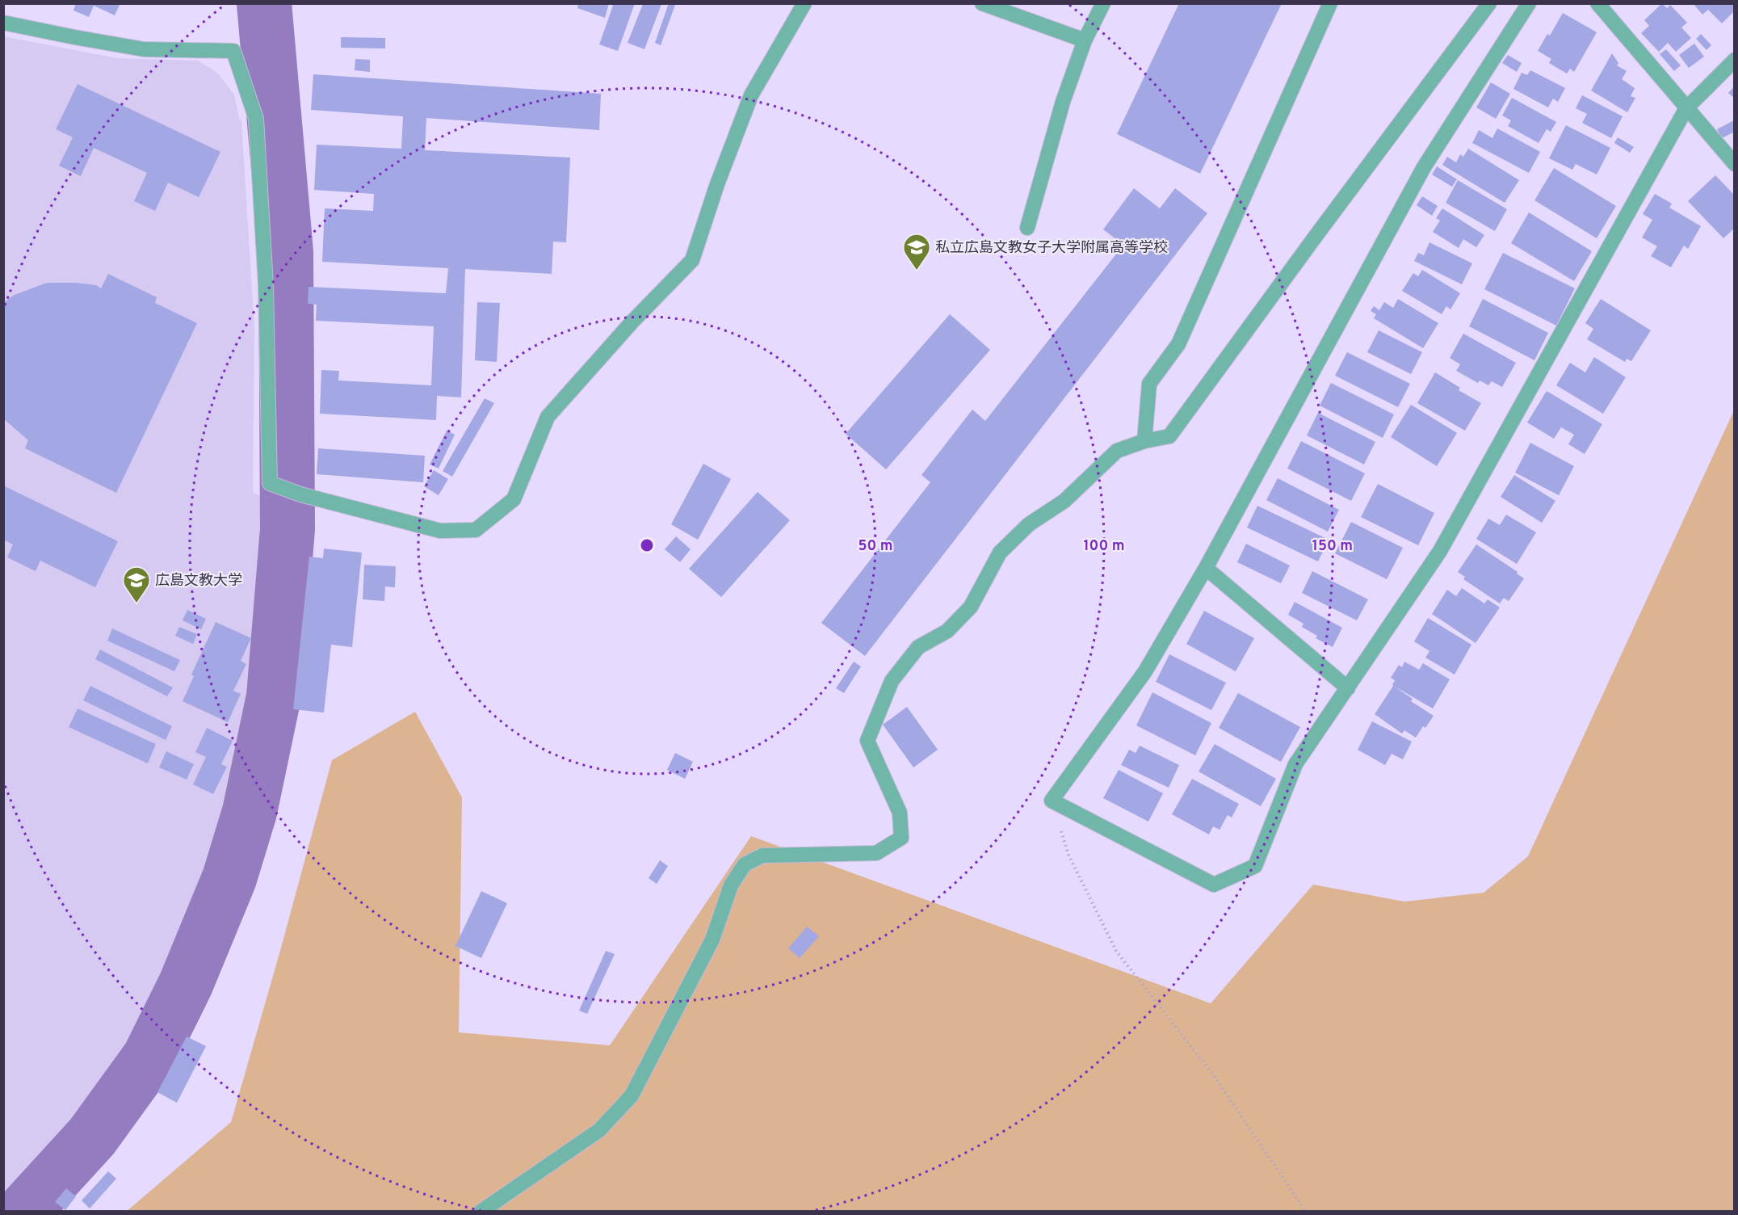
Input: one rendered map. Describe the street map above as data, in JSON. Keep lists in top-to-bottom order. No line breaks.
{"places":{"school or university":["私立広島文教女子大学附属高等学校","広島文教大学"]},"rings":["50 m","100 m","150 m"]}
